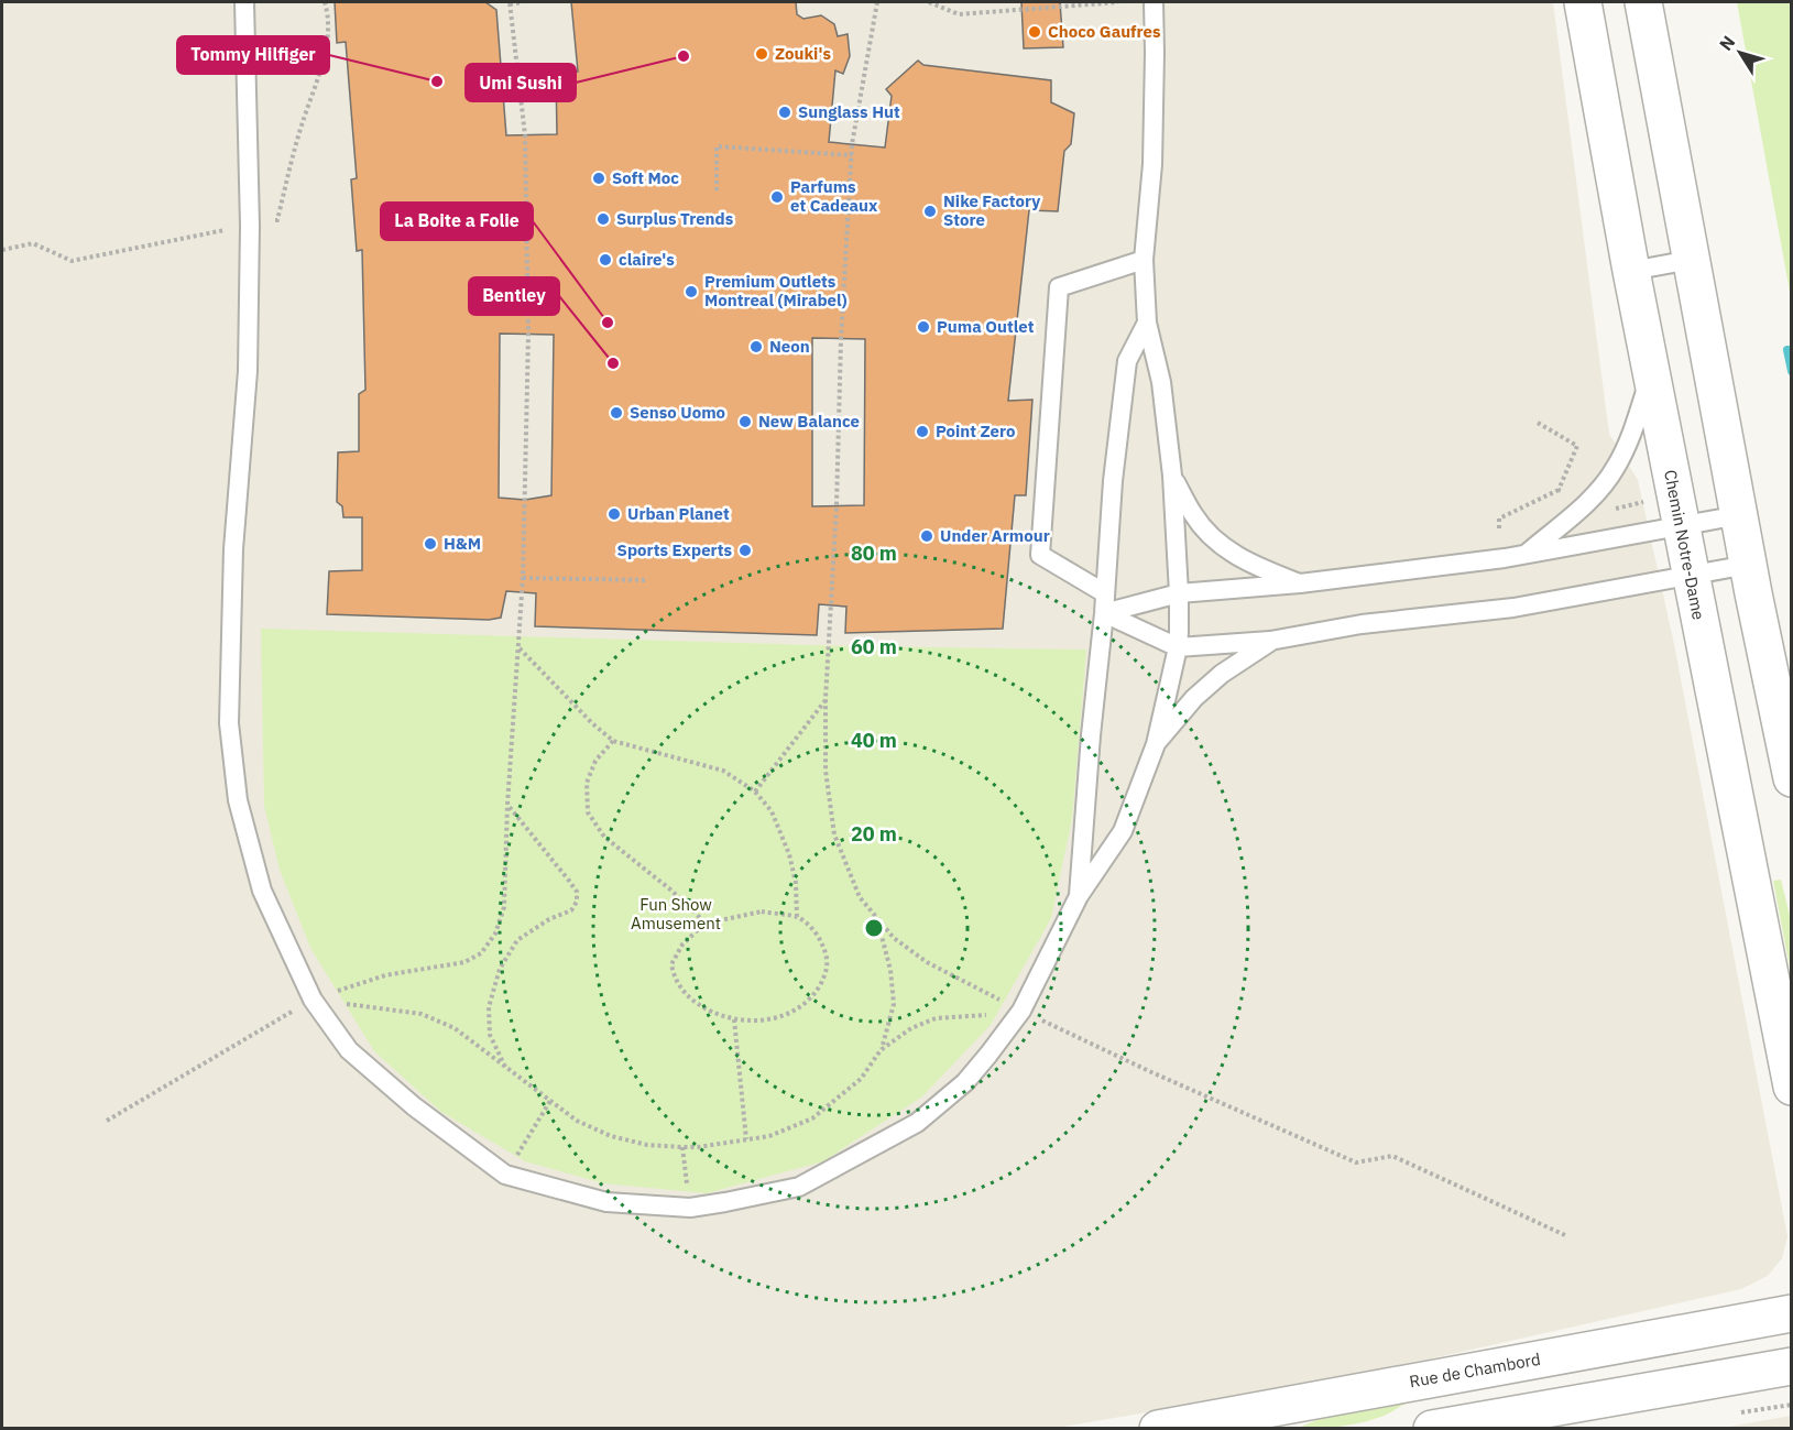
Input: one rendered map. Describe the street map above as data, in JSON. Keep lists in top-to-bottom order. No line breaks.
{"streets":{"street":["Chemin Notre-Dame","Rue de Chambord"]},"parks":["Fun Show Amusement"],"places":["Choco Gaufres","Zouki's","Umi Sushi","Tommy Hilfiger","Sunglass Hut","Soft Moc","Parfums et Cadeaux","Nike Factory Store","Surplus Trends","claire's","Premium Outlets Montreal (Mirabel)","La Boite a Folie","Puma Outlet","Neon","Bentley","Senso Uomo","New Balance","Point Zero","Urban Planet","Under Armour","H&M","Sports Experts"],"north":"top left","rings":["80 m","60 m","40 m","20 m"]}
